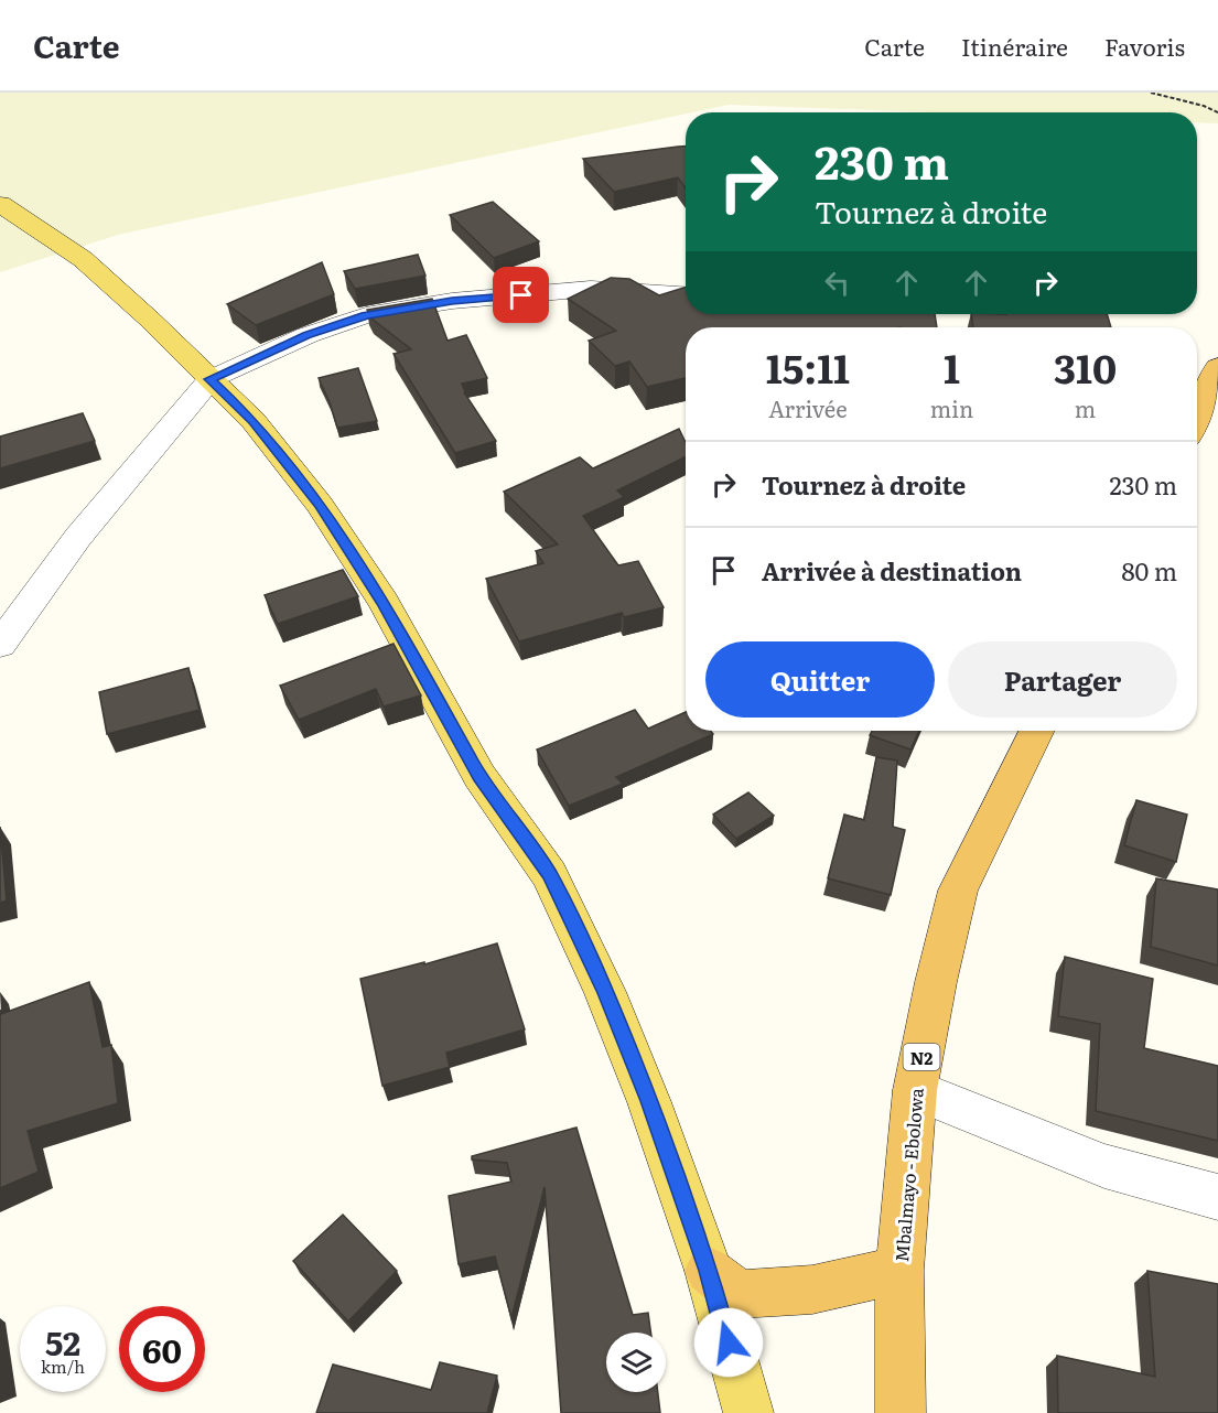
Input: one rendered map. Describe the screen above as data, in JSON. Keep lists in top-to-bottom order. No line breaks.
{"streets":{"highway":["N2","Mbalmayo - Ebolowa"]},"page":{"header":"Carte","nav":["Carte","Itinéraire","Favoris"],"turn":["230 m","Tournez à droite"],"eta":["15:11","Arrivée","1","min","310","m"],"list":[{"name":"Tournez à droite","value":"230 m"},{"name":"Arrivée à destination","value":"80 m"}],"buttons":["Quitter","Partager"],"speed":"52 km/h","limit":"60"}}
